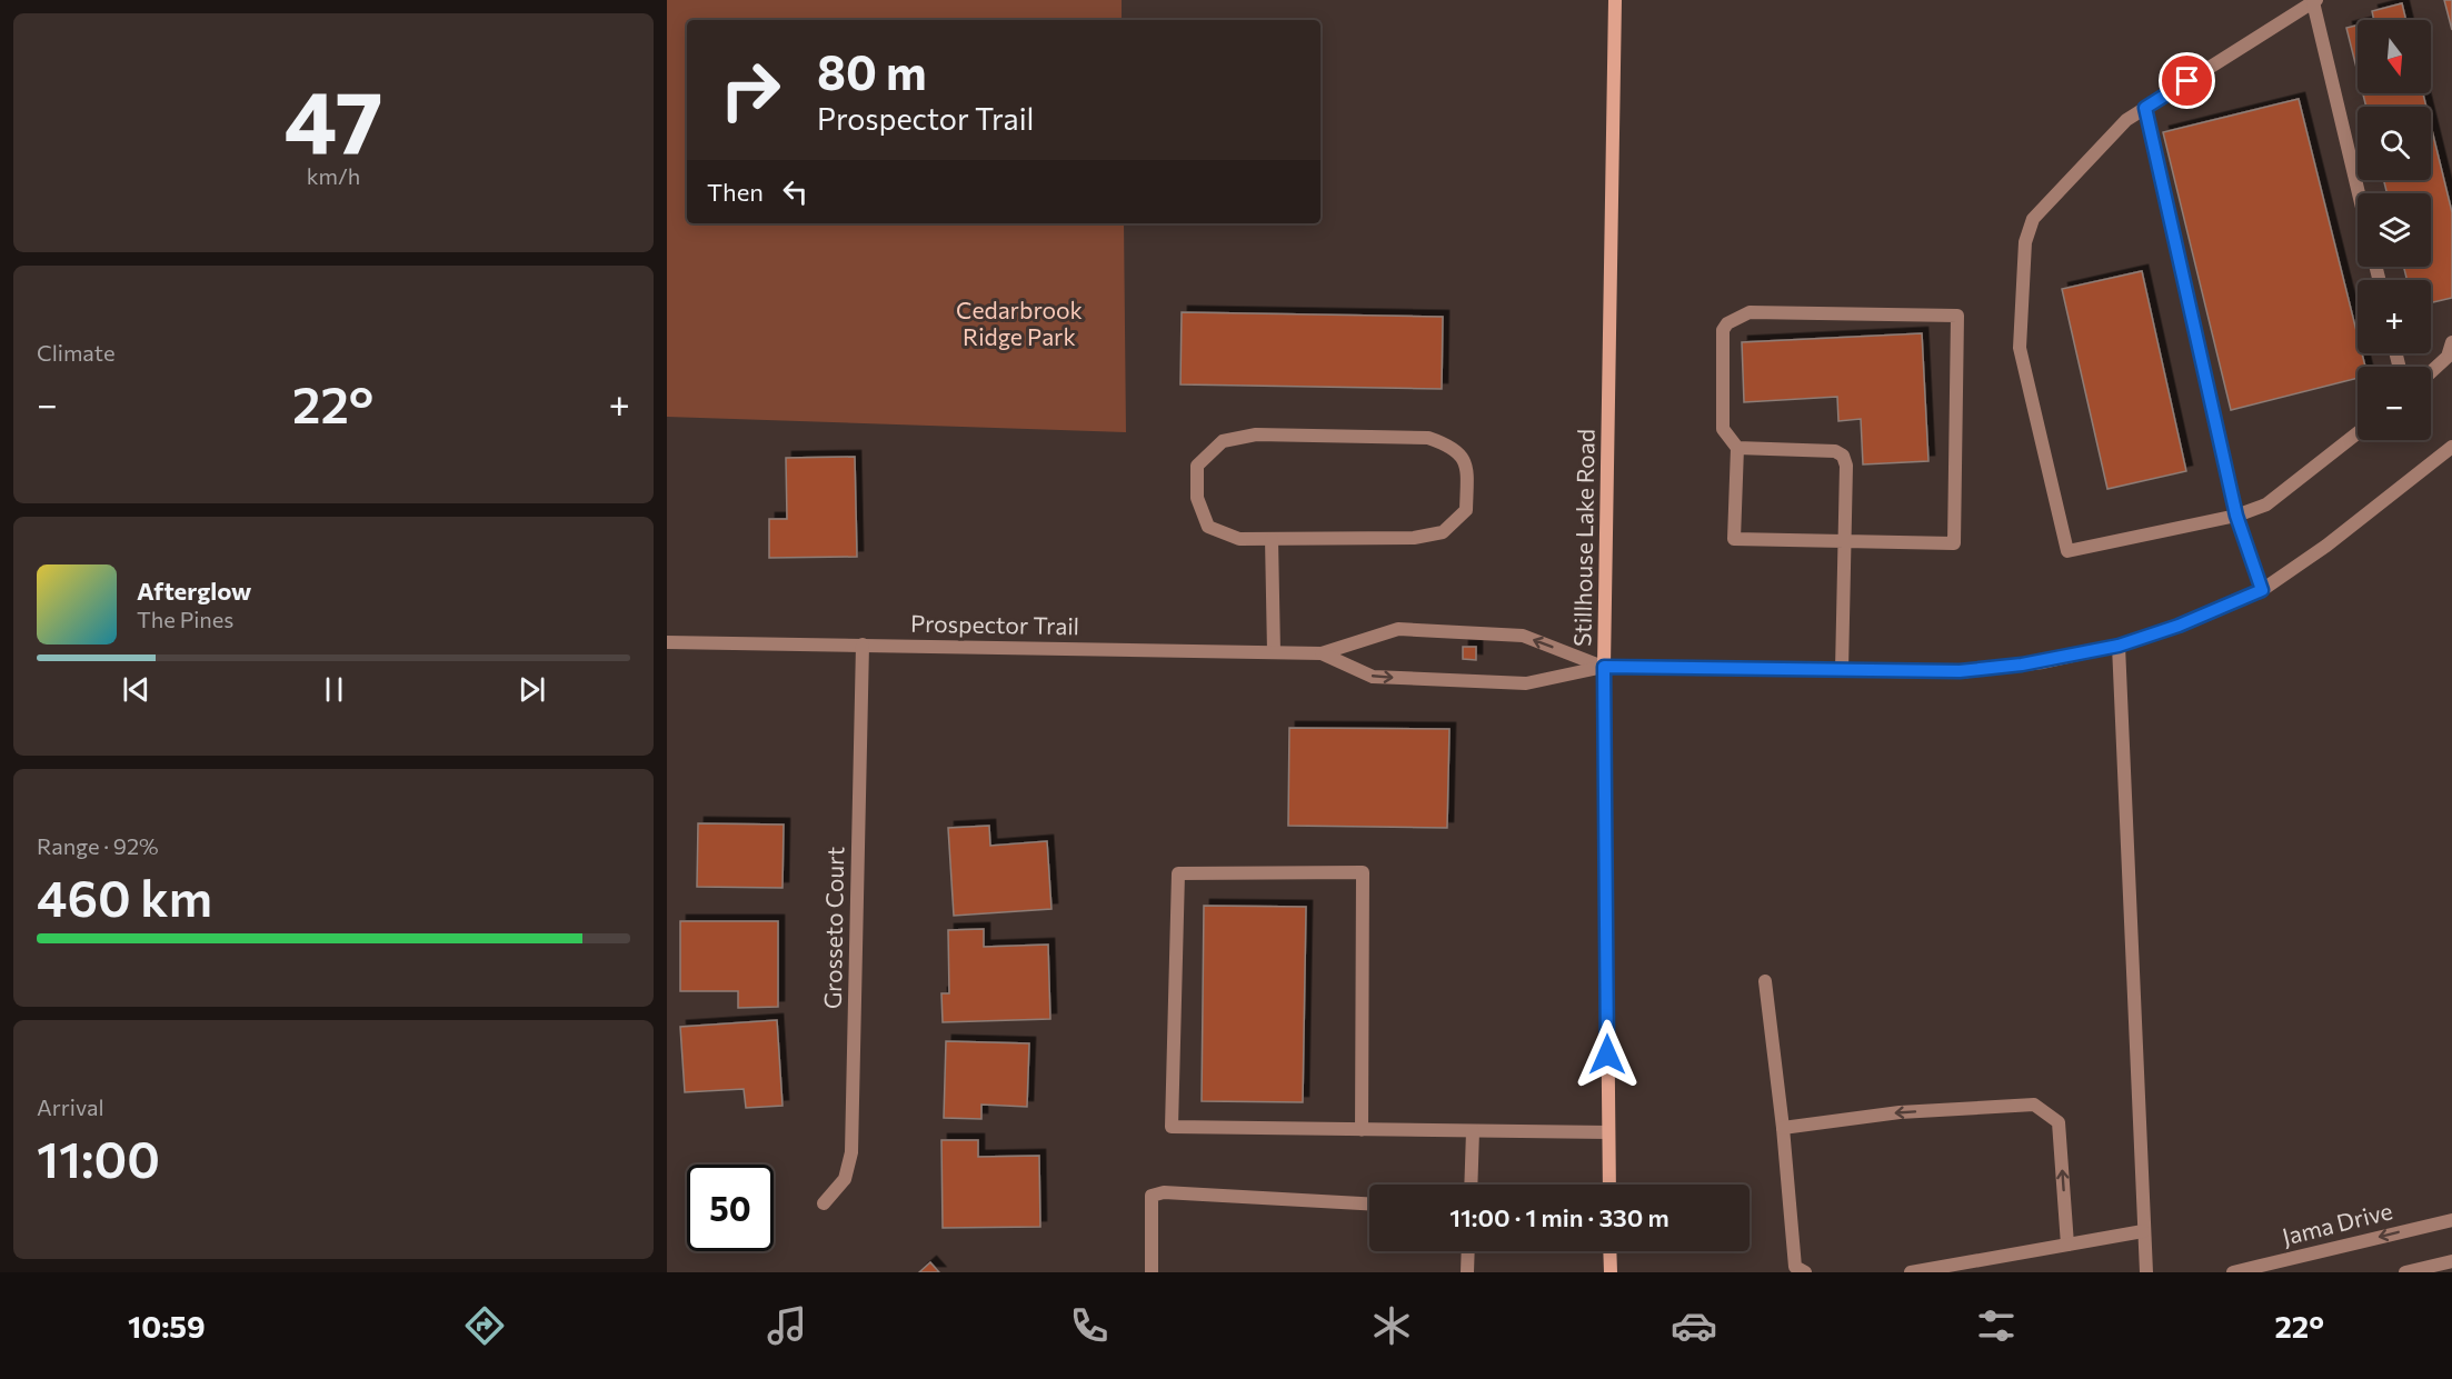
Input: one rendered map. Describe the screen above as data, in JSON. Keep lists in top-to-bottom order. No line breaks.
{"streets":{"main road":["Stillhouse Lake Road"],"street":["Prospector Trail","Grosseto Court","Jama Drive"]},"crossings":[["Stillhouse Lake Road","Prospector Trail"],["Prospector Trail","Grosseto Court"]],"one_way":["Jama Drive"],"parks":["Cedarbrook Ridge Park"],"north":"bottom","page":{"tile":[["47","km/h"],"Climate",["Range · 92%","460 km"],["Arrival","11:00"]],"map_buttons":["+","−"],"turn":["80 m","Prospector Trail"],"then":"Then","heat":["−","22°","+"],"song":["Afterglow","The Pines"],"limit":"50","trip":"11:00 · 1 min · 330 m","tabs":["10:59","22°"]}}
